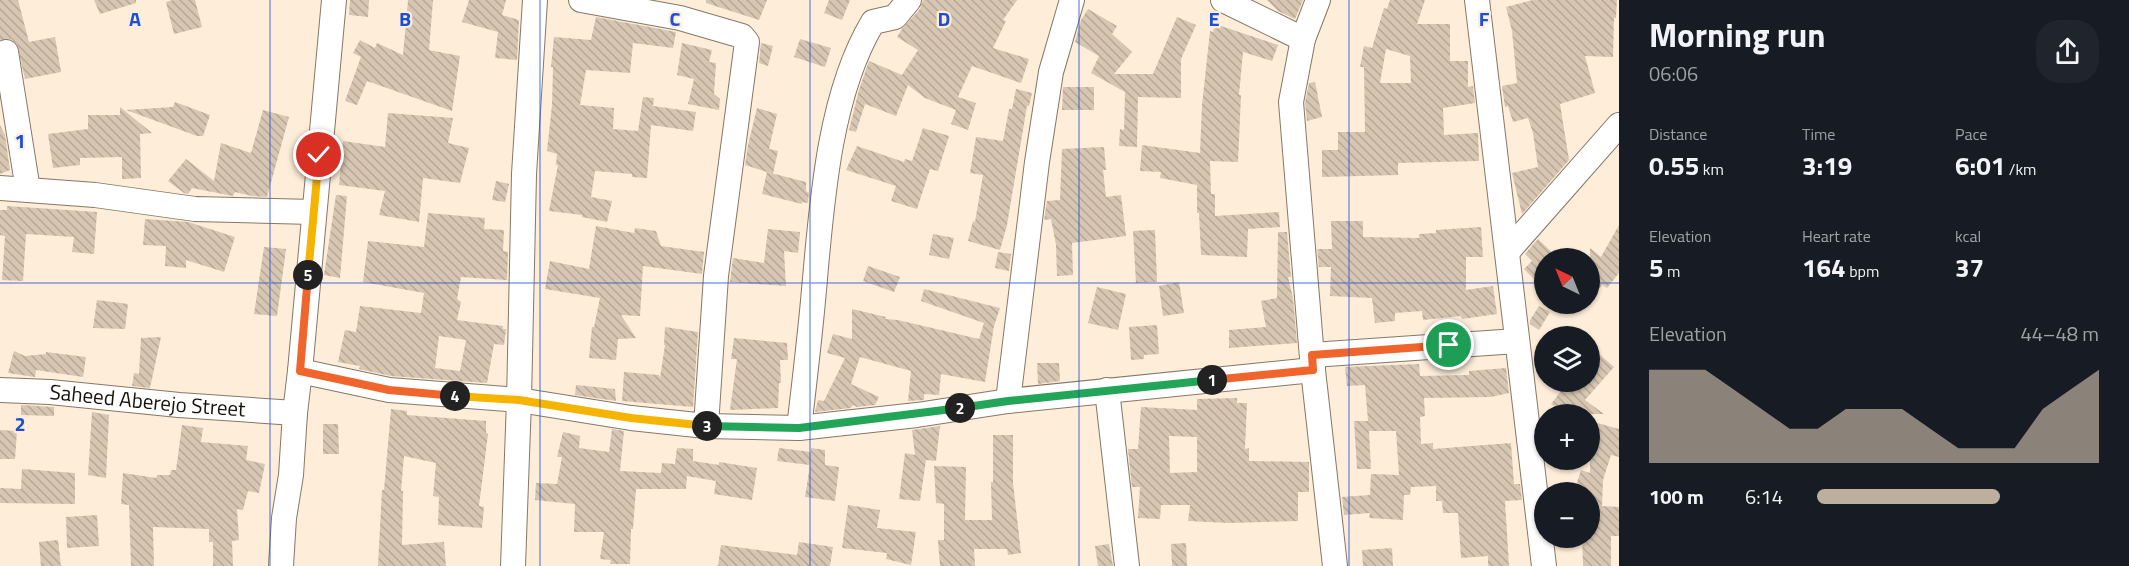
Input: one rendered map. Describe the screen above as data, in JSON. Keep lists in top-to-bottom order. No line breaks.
{"streets":{"street":["Saheed Aberejo Street"]},"north":"top left","page":{"heading":["Morning run","06:06"],"stats":[["Distance","0.55 km"],["Time","3:19"],["Pace","6:01 /km"],["Elevation","5 m"],["Heart rate","164 bpm"],["kcal","37"]],"map_buttons":["+","−"],"pins":["5","1","4","2","3"],"chart":["Elevation","44–48 m"],"list":[{"name":"100 m","note":"6:14"}]},"grid":{"columns":["A","B","C","D","E","F"],"rows":["1","2"]}}
